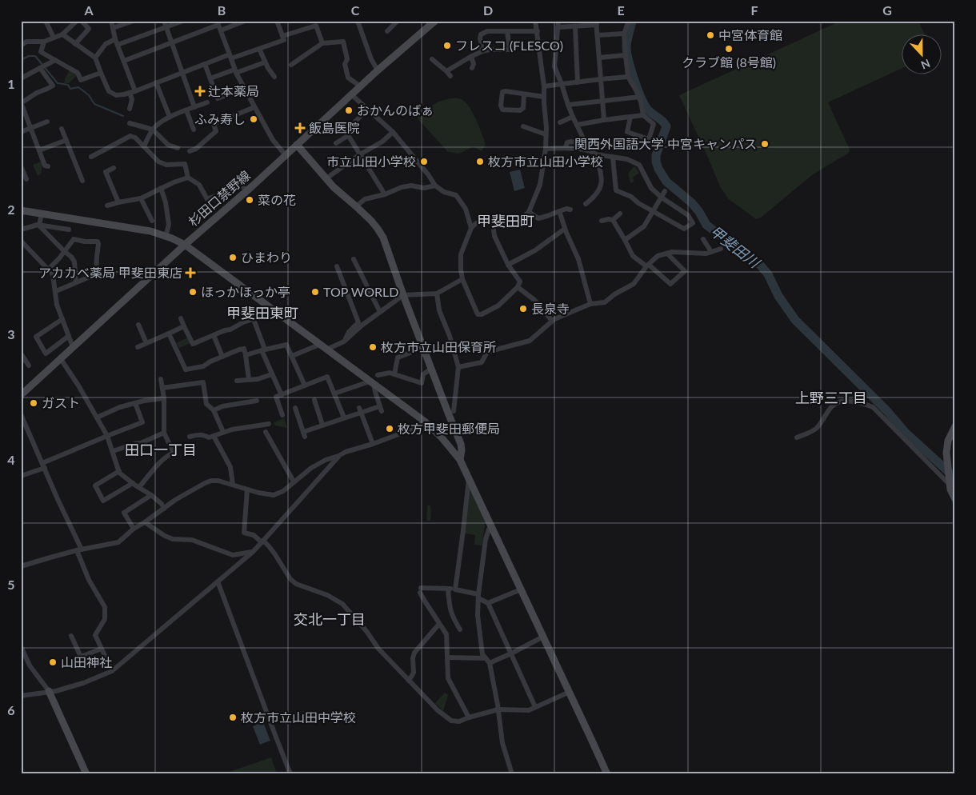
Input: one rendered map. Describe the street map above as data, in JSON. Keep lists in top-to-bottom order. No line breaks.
{"streets":{"street":["杉田口禁野線"]},"districts":["甲斐田町","甲斐田東町","上野三丁目","田口一丁目","交北一丁目"],"water":["甲斐田川"],"places":{"other":["中宮体育館","フレスコ (FLESCO)","クラブ館 (8号館)","おかんのばぁ","ふみ寿し","関西外国語大学 中宮キャンパス","市立山田小学校","枚方市立山田小学校","菜の花","ひまわり","ほっかほっか亭","TOP WORLD","長泉寺","枚方市立山田保育所","ガスト","枚方甲斐田郵便局","山田神社","枚方市立山田中学校"],"health":["辻本薬局","飯島医院","アカカベ薬局 甲斐田東店"]},"north":"bottom","grid":{"columns":["A","B","C","D","E","F","G"],"rows":["1","2","3","4","5","6"]}}
